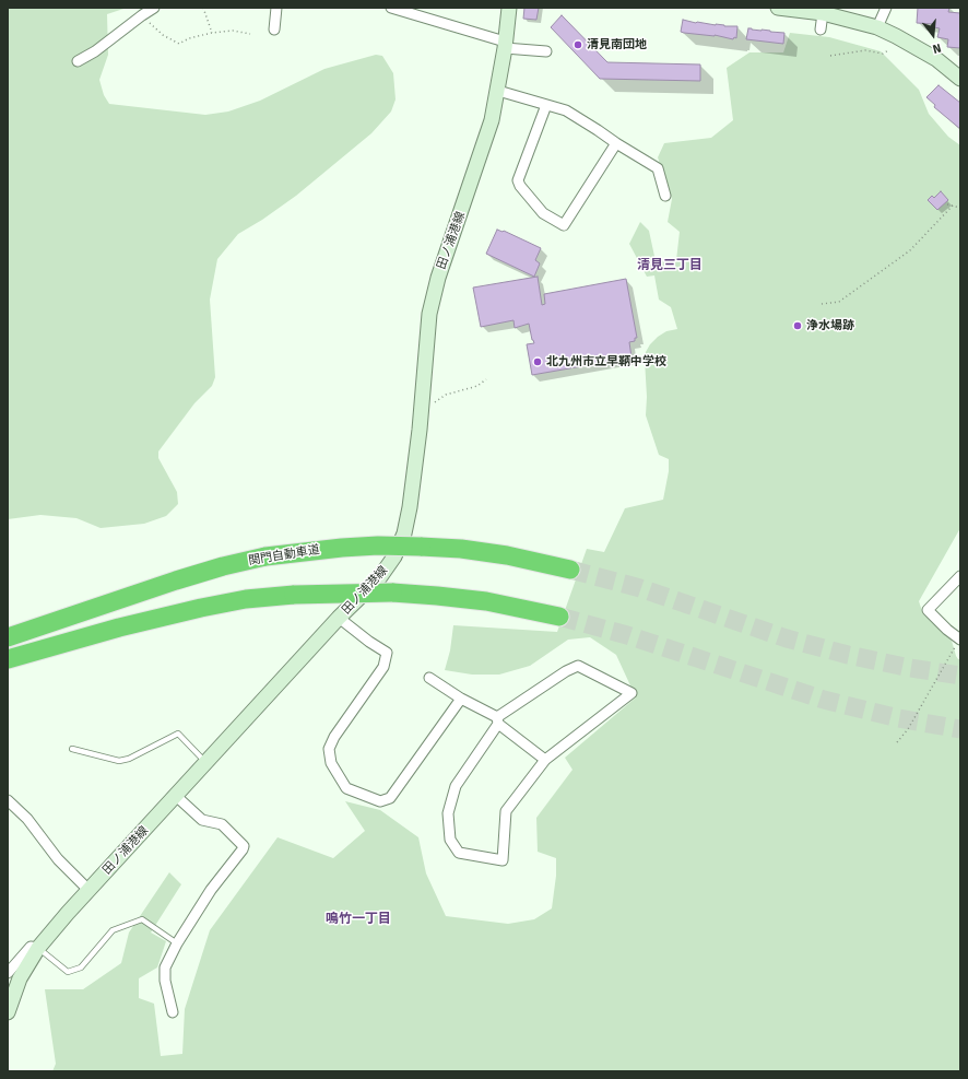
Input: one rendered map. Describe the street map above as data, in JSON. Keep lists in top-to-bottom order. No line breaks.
{"streets":{"highway":["関門自動車道"],"main road":["田ノ浦港線"]},"districts":["清見三丁目","鳴竹一丁目"],"places":["清見南団地","浄水場跡","北九州市立早鞆中学校"],"north":"bottom"}
